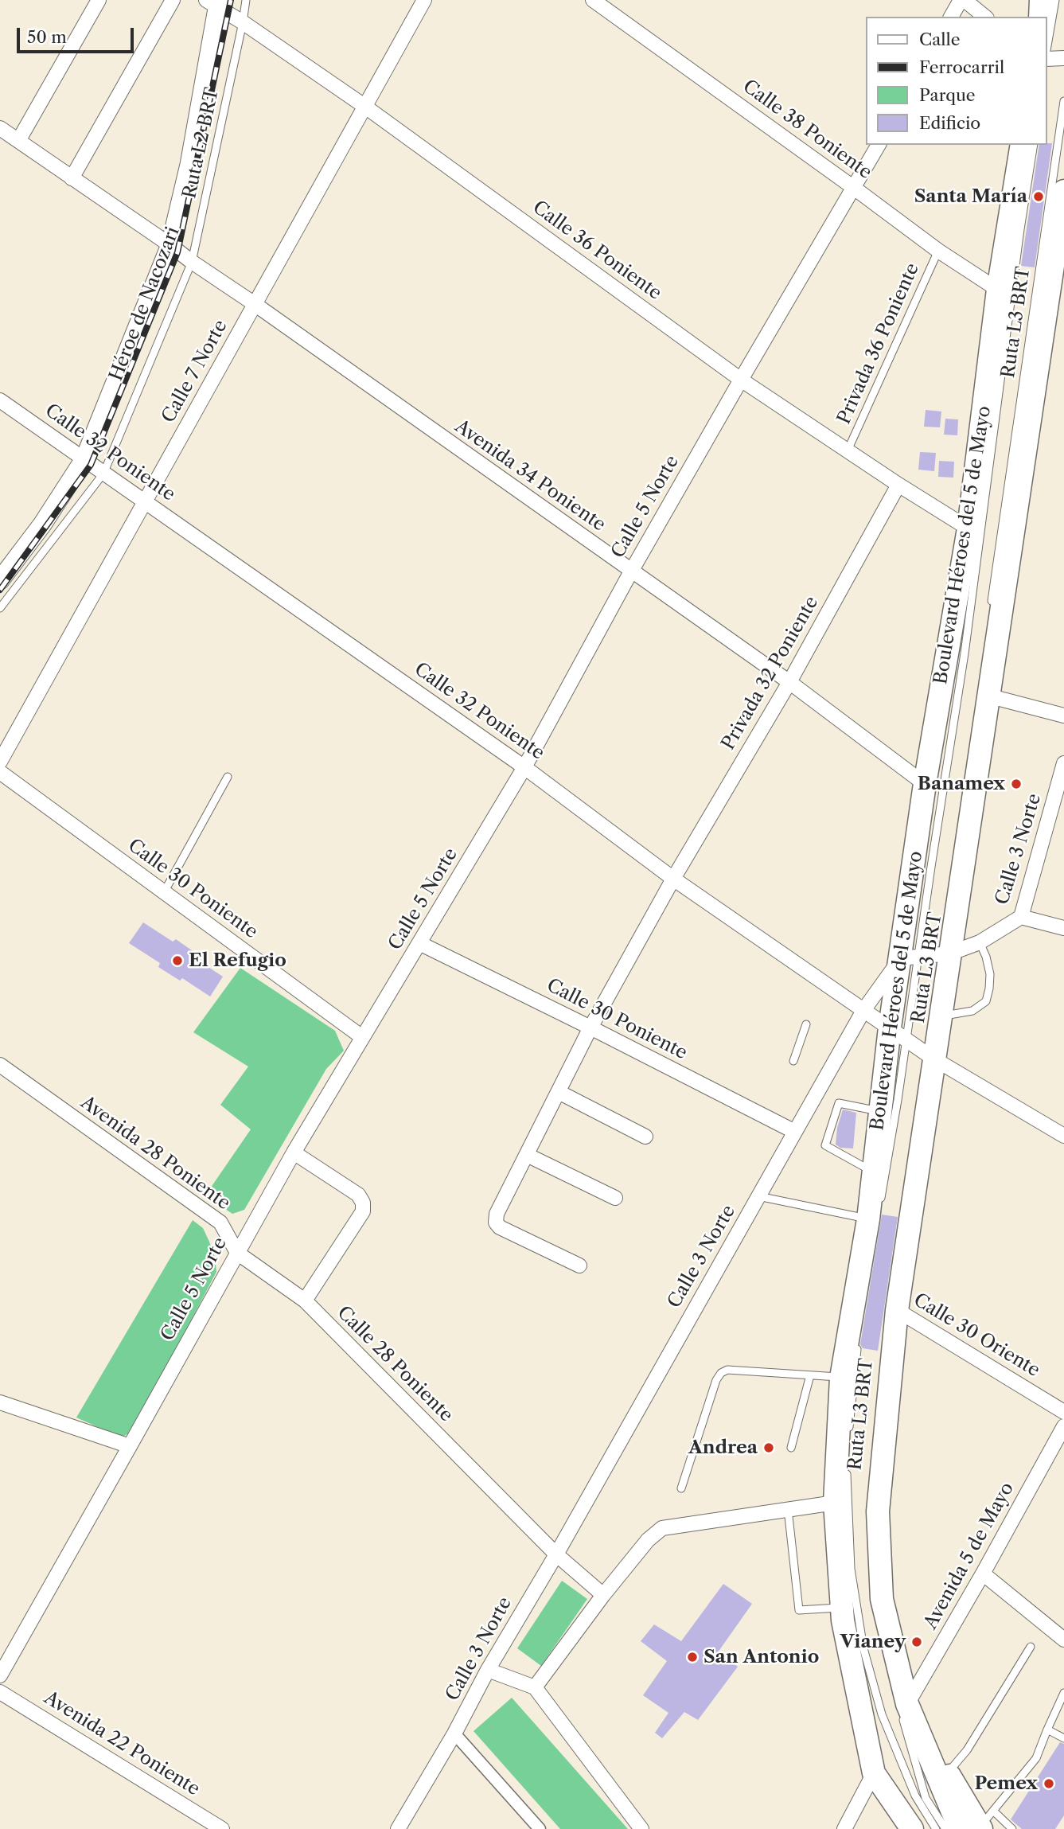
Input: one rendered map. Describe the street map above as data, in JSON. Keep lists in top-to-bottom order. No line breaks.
{"streets":{"main road":["Boulevard Héroes del 5 de Mayo"],"street":["Calle 38 Poniente","Calle 36 Poniente","Héroe de Nacozari","Calle 7 Norte","Calle 32 Poniente","Avenida 34 Poniente","Calle 5 Norte","Privada 32 Poniente","Calle 3 Norte","Calle 30 Poniente","Avenida 28 Poniente","Calle 30 Oriente","Calle 28 Poniente","Avenida 5 de Mayo","Avenida 22 Poniente"],"lane":["Ruta L2 BRT","Ruta L3 BRT","Privada 36 Poniente"]},"crossings":[["Calle 38 Poniente","Privada 36 Poniente"],["Calle 38 Poniente","Calle 5 Norte"],["Calle 38 Poniente","Boulevard Héroes del 5 de Mayo"],["Ruta L2 BRT","Calle 36 Poniente"],["Ruta L2 BRT","Calle 32 Poniente"],["Ruta L2 BRT","Avenida 34 Poniente"],["Calle 36 Poniente","Héroe de Nacozari"],["Calle 36 Poniente","Privada 36 Poniente"],["Calle 36 Poniente","Calle 7 Norte"],["Calle 36 Poniente","Calle 5 Norte"],["Calle 36 Poniente","Boulevard Héroes del 5 de Mayo"],["Calle 36 Poniente","Privada 32 Poniente"],["Héroe de Nacozari","Calle 32 Poniente"],["Héroe de Nacozari","Avenida 34 Poniente"],["Ruta L3 BRT","Calle 32 Poniente"],["Ruta L3 BRT","Boulevard Héroes del 5 de Mayo"],["Ruta L3 BRT","Calle 3 Norte"],["Calle 7 Norte","Calle 32 Poniente"],["Calle 7 Norte","Avenida 34 Poniente"],["Calle 32 Poniente","Calle 5 Norte"],["Calle 32 Poniente","Boulevard Héroes del 5 de Mayo"],["Calle 32 Poniente","Privada 32 Poniente"],["Calle 32 Poniente","Calle 3 Norte"],["Avenida 34 Poniente","Calle 5 Norte"],["Avenida 34 Poniente","Boulevard Héroes del 5 de Mayo"],["Avenida 34 Poniente","Privada 32 Poniente"],["Calle 5 Norte","Calle 30 Poniente"],["Calle 5 Norte","Avenida 28 Poniente"],["Boulevard Héroes del 5 de Mayo","Calle 3 Norte"],["Privada 32 Poniente","Calle 30 Poniente"],["Calle 3 Norte","Calle 30 Poniente"],["Calle 3 Norte","Calle 28 Poniente"],["Avenida 28 Poniente","Calle 28 Poniente"]],"places":["Santa María","Banamex","El Refugio","Andrea","Vianey","San Antonio","Pemex"],"legend":["Calle","Ferrocarril","Parque","Edificio"],"scale_bar":"50 m"}
